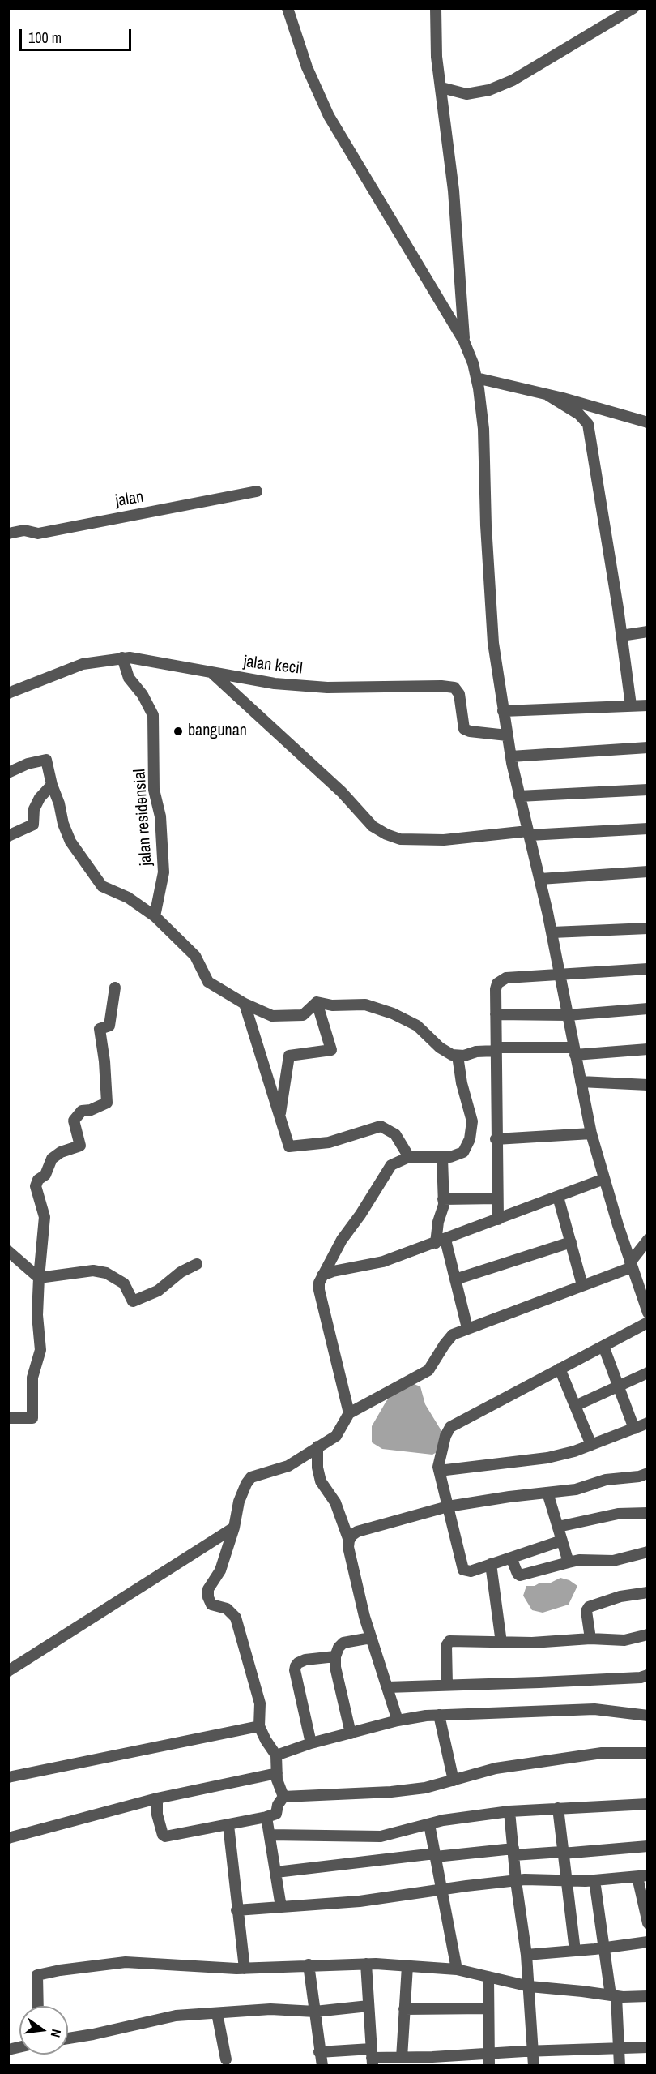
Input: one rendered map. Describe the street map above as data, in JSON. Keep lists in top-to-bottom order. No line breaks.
{"streets":{"street":["jalan","jalan kecil","jalan residensial"]},"crossings":[["jalan kecil","jalan residensial"]],"places":["bangunan"],"scale_bar":"100 m","north":"right"}
